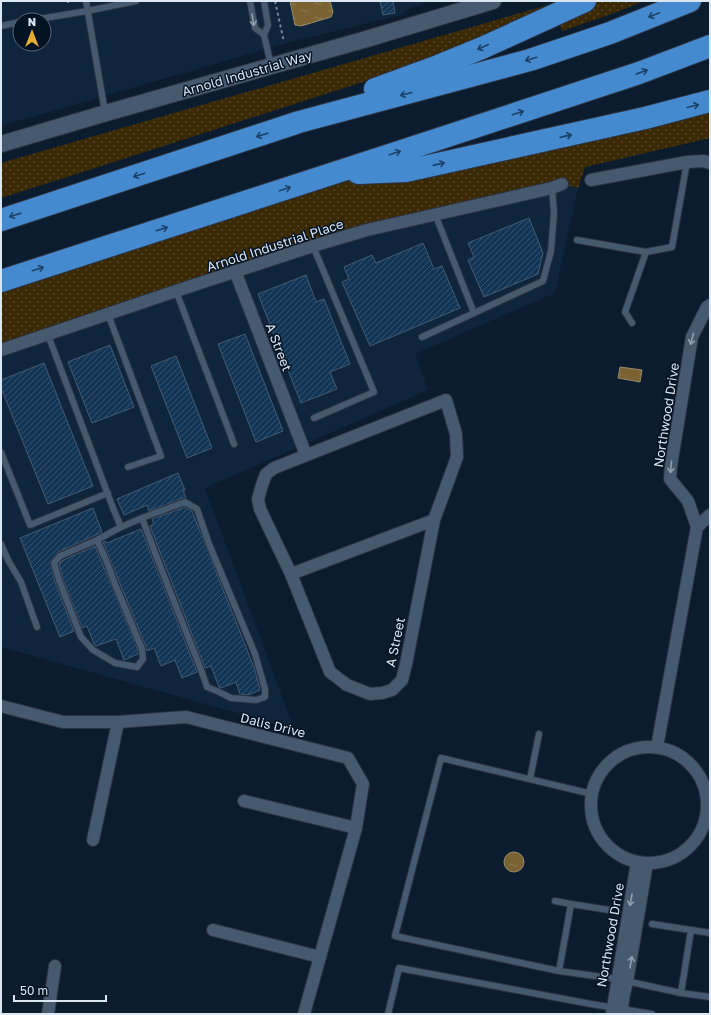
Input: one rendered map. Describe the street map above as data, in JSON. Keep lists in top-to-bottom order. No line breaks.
{"streets":{"street":["Arnold Industrial Way","Arnold Industrial Place","A Street","Northwood Drive","Dalis Drive"]},"crossings":[["Arnold Industrial Place","A Street"]],"one_way":["Northwood Drive"],"scale_bar":"50 m","north":"top"}
